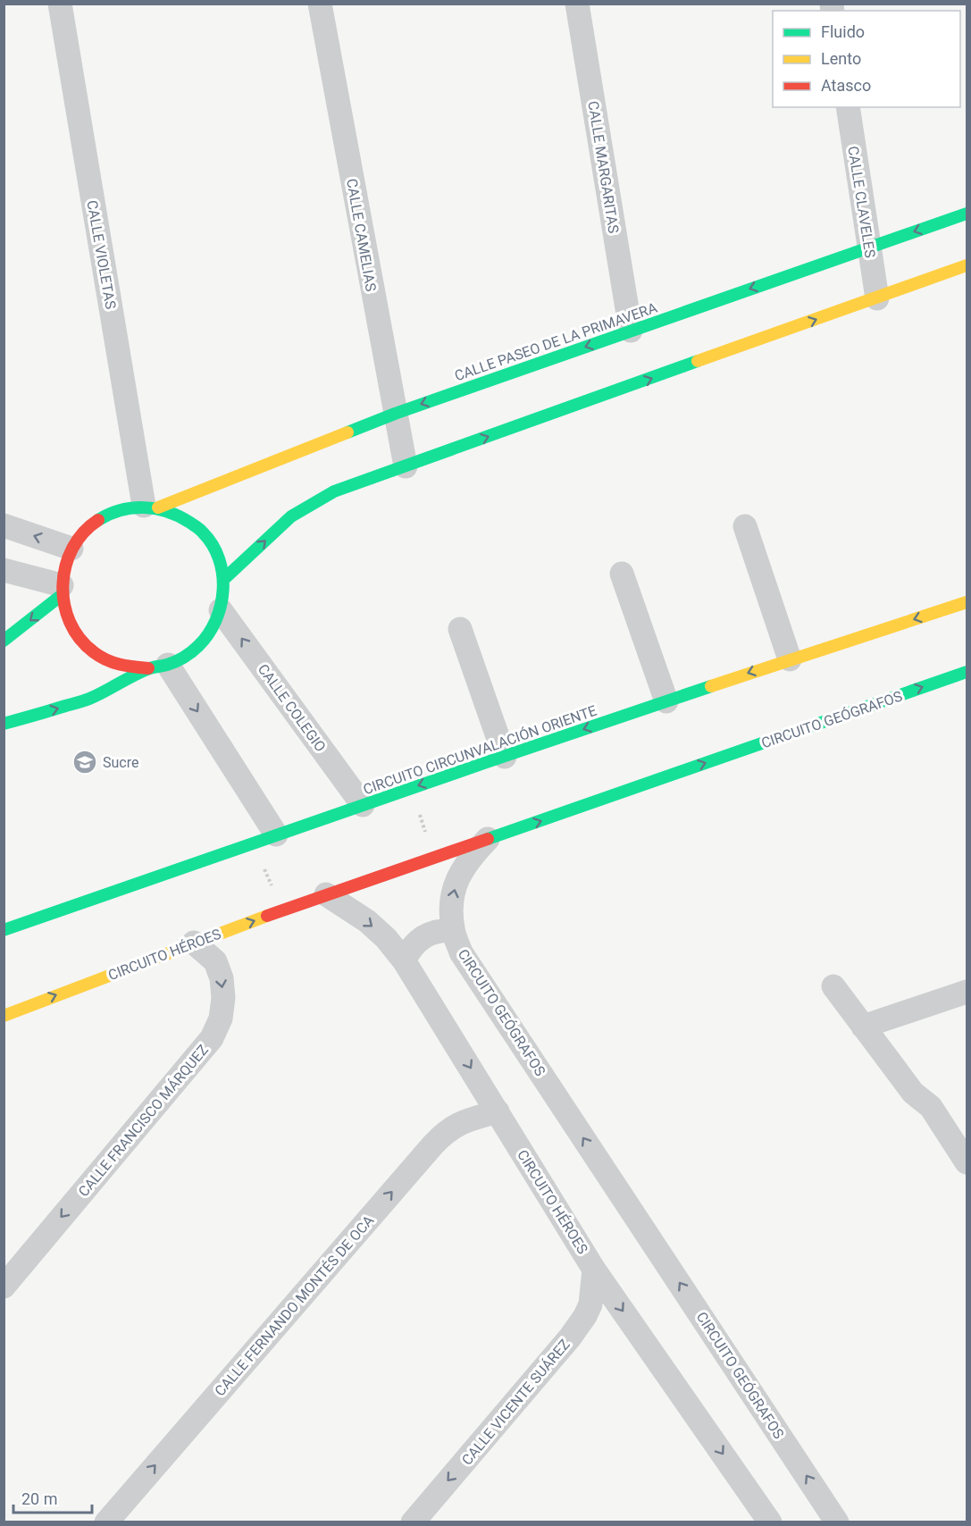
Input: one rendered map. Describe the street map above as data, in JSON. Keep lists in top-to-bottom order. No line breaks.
{"streets":{"street":["CALLE MARGARITAS","CALLE CLAVELES","CALLE CAMELIAS","CALLE VIOLETAS","CALLE PASEO DE LA PRIMAVERA","CALLE COLEGIO","CIRCUITO GEÓGRAFOS","CIRCUITO CIRCUNVALACIÓN ORIENTE","CIRCUITO HÉROES","CALLE FRANCISCO MÁRQUEZ","CALLE FERNANDO MONTÉS DE OCA","CALLE VICENTE SUÁREZ"]},"crossings":[["CALLE MARGARITAS","CALLE PASEO DE LA PRIMAVERA"],["CALLE CLAVELES","CALLE PASEO DE LA PRIMAVERA"],["CALLE CAMELIAS","CALLE PASEO DE LA PRIMAVERA"],["CALLE VIOLETAS","CALLE PASEO DE LA PRIMAVERA"],["CALLE VIOLETAS","CALLE COLEGIO"],["CALLE PASEO DE LA PRIMAVERA","CALLE COLEGIO"],["CALLE COLEGIO","CIRCUITO CIRCUNVALACIÓN ORIENTE"],["CIRCUITO GEÓGRAFOS","CIRCUITO HÉROES"],["CIRCUITO HÉROES","CALLE FRANCISCO MÁRQUEZ"],["CIRCUITO HÉROES","CALLE FERNANDO MONTÉS DE OCA"],["CIRCUITO HÉROES","CALLE VICENTE SUÁREZ"]],"one_way":["CIRCUITO CIRCUNVALACIÓN ORIENTE","CIRCUITO HÉROES","CALLE FRANCISCO MÁRQUEZ","CALLE FERNANDO MONTÉS DE OCA","CALLE VICENTE SUÁREZ"],"places":{"school or university":["Sucre"]},"legend":["Fluido","Lento","Atasco"],"scale_bar":"20 m"}
